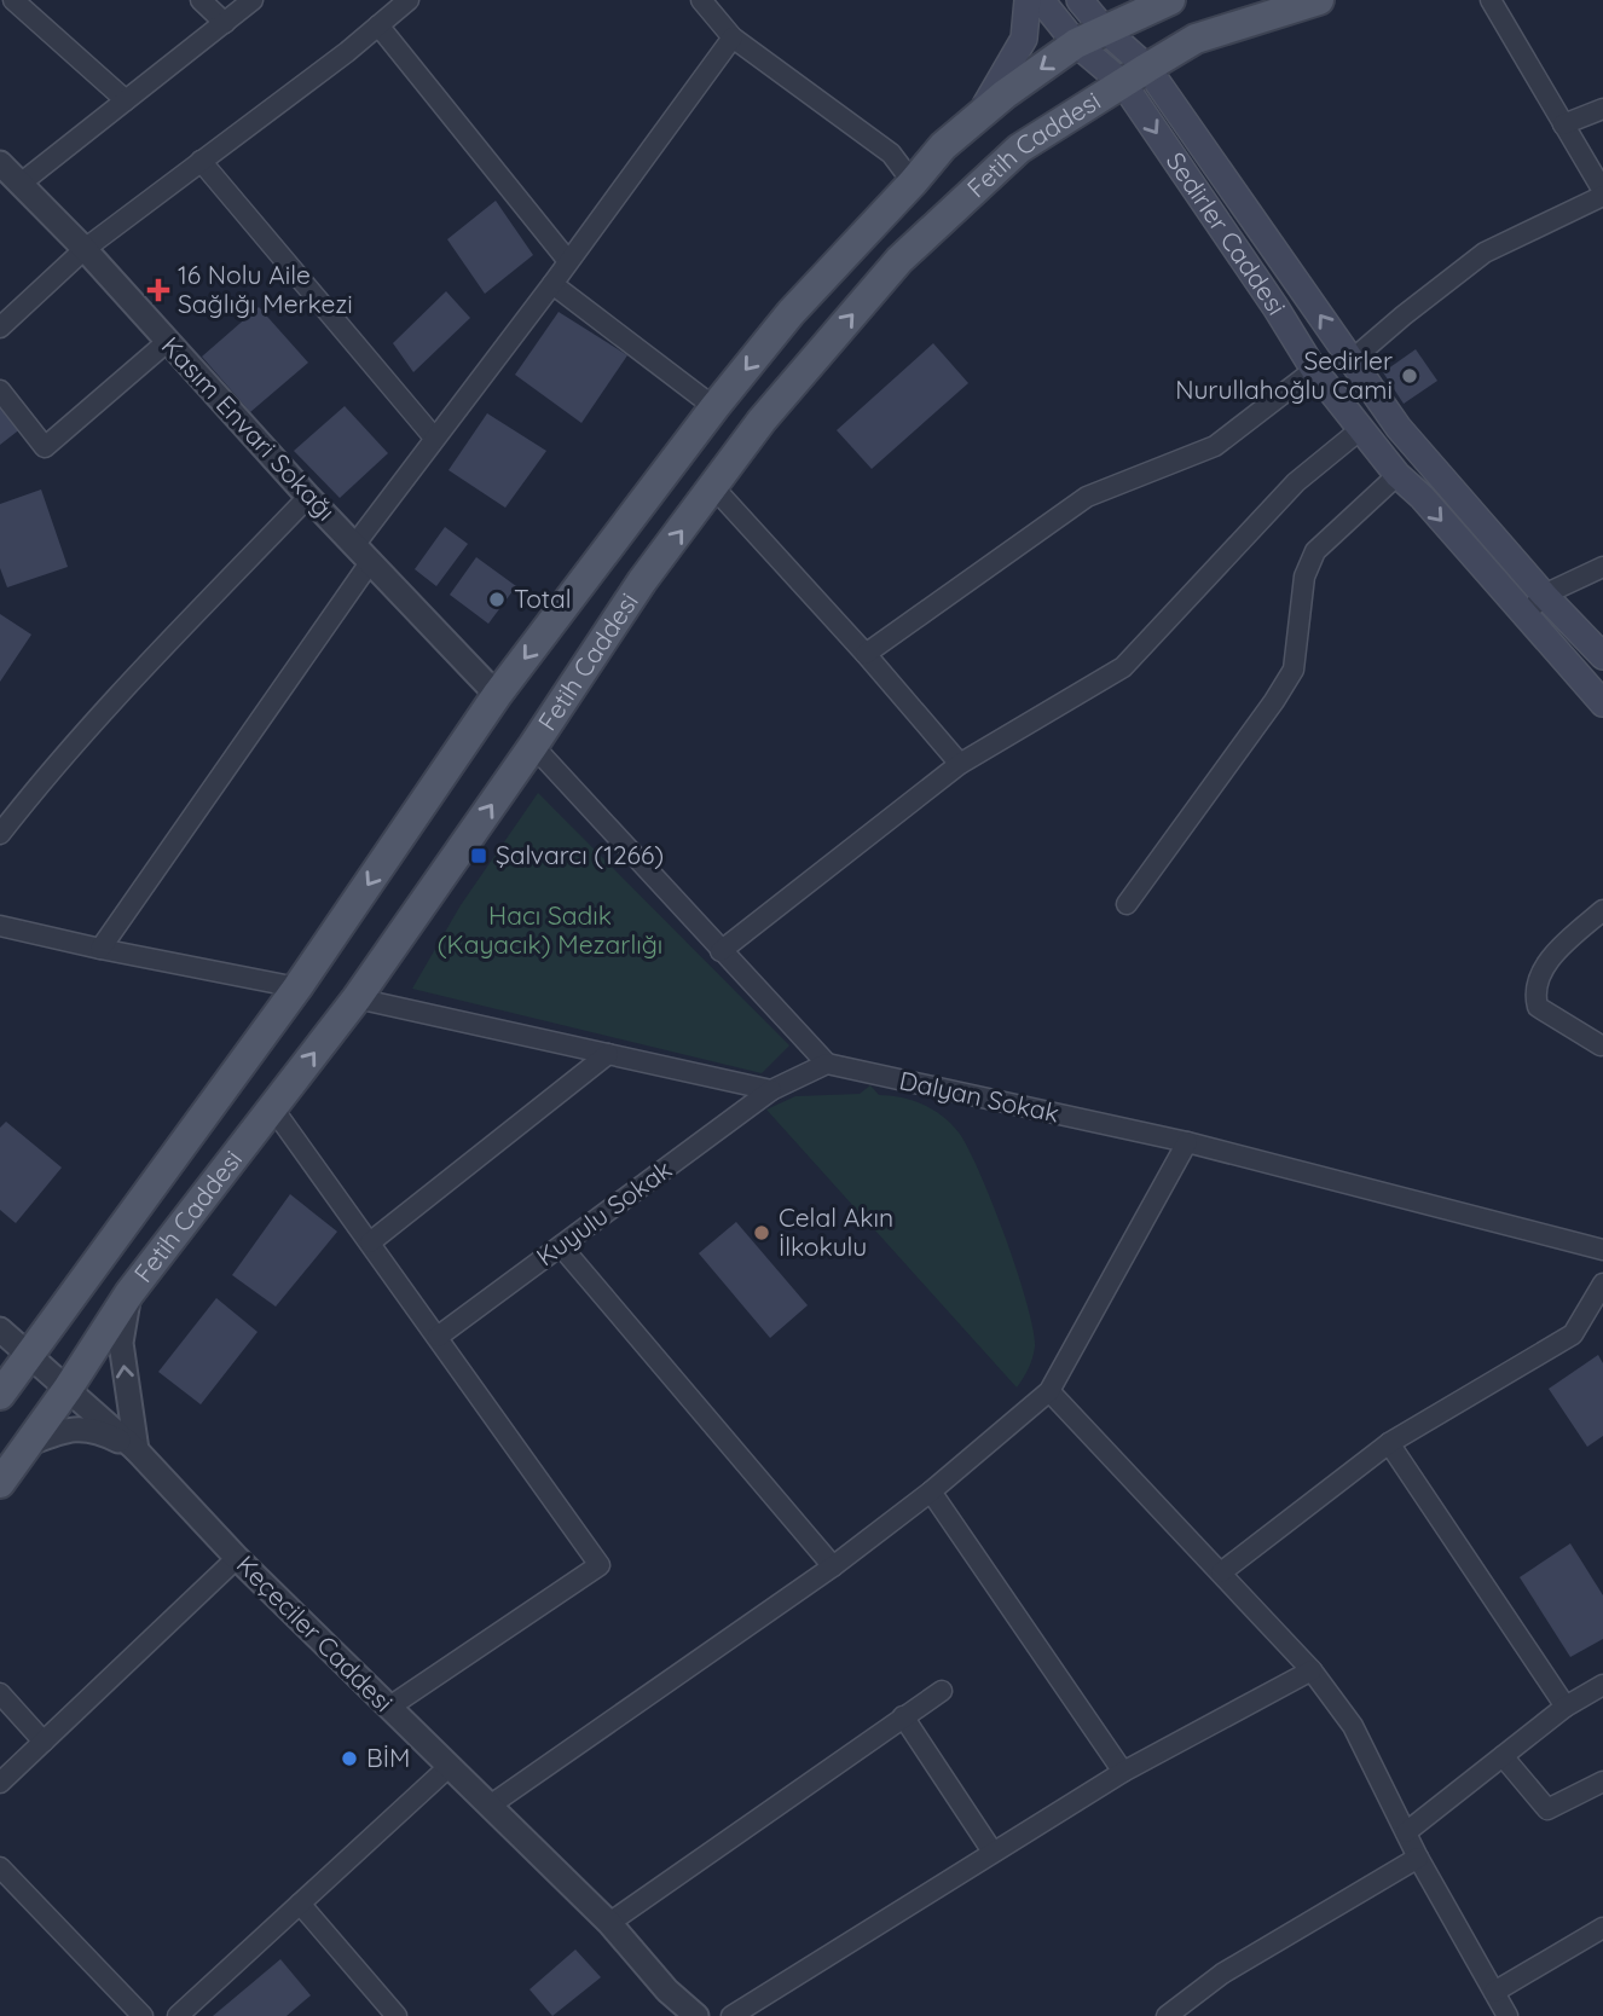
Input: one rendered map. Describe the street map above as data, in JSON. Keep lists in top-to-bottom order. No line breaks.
{"streets":{"main road":["Fetih Caddesi","Sedirler Caddesi"],"street":["Kasım Envari Sokağı","Dalyan Sokak","Kuyulu Sokak","Keçeciler Caddesi"]},"crossings":[["Fetih Caddesi","Sedirler Caddesi"],["Fetih Caddesi","Kasım Envari Sokağı"],["Fetih Caddesi","Keçeciler Caddesi"]],"parks":["Hacı Sadık (Kayacık) Mezarlığı"],"places":{"health":["16 Nolu Aile Sağlığı Merkezi"],"other":["Sedirler Nurullahoğlu Cami","Total","Celal Akın İlkokulu","BİM"],"transit":["Şalvarcı (1266)"]}}
